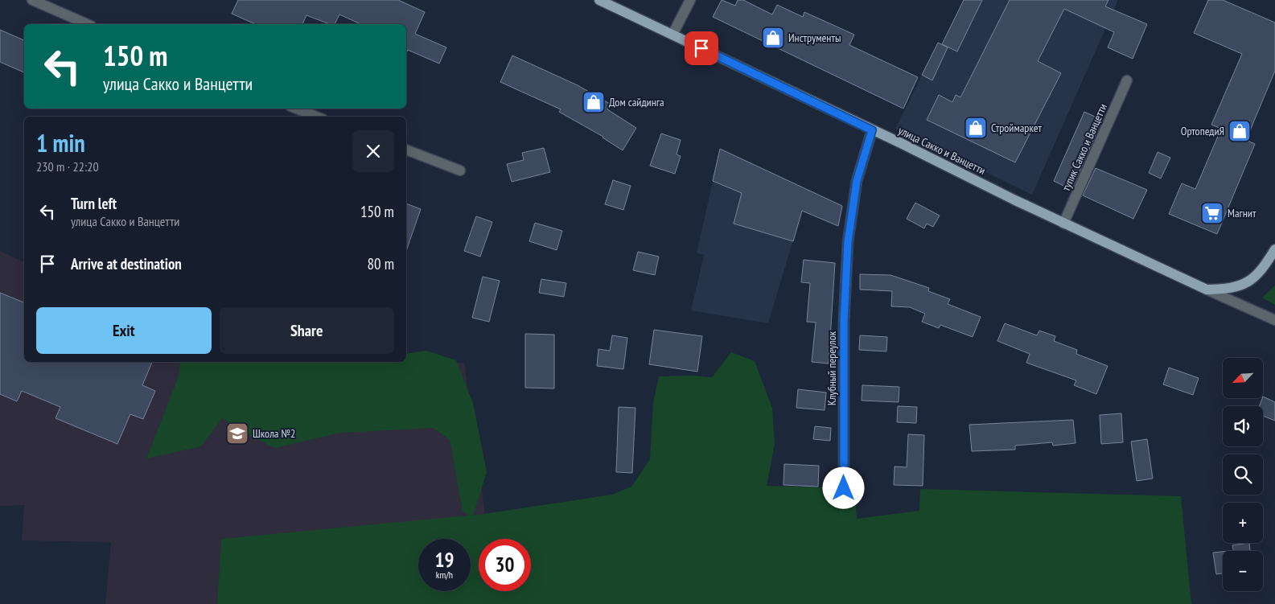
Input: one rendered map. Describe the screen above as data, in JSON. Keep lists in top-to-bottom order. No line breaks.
{"streets":{"main road":["улица Сакко и Ванцетти"],"street":["тупик Сакко и Ванцетти","Клубный переулок"]},"crossings":[["тупик Сакко и Ванцетти","улица Сакко и Ванцетти"],["улица Сакко и Ванцетти","Клубный переулок"]],"places":{"shop":["Инструменты","Дом сайдинга","Строймаркет","ОртопедиЯ"],"supermarket":["Магнит"],"school or university":["Школа №2"]},"north":"bottom left","page":{"turn":["150 m","улица Сакко и Ванцетти"],"heading":["1 min","230 m · 22:20"],"list":[{"name":"Turn left","note":"улица Сакко и Ванцетти","value":"150 m"},{"name":"Arrive at destination","value":"80 m"}],"buttons":["Exit","Share"],"map_buttons":["+","−"],"speed":"19 km/h","limit":"30"}}
